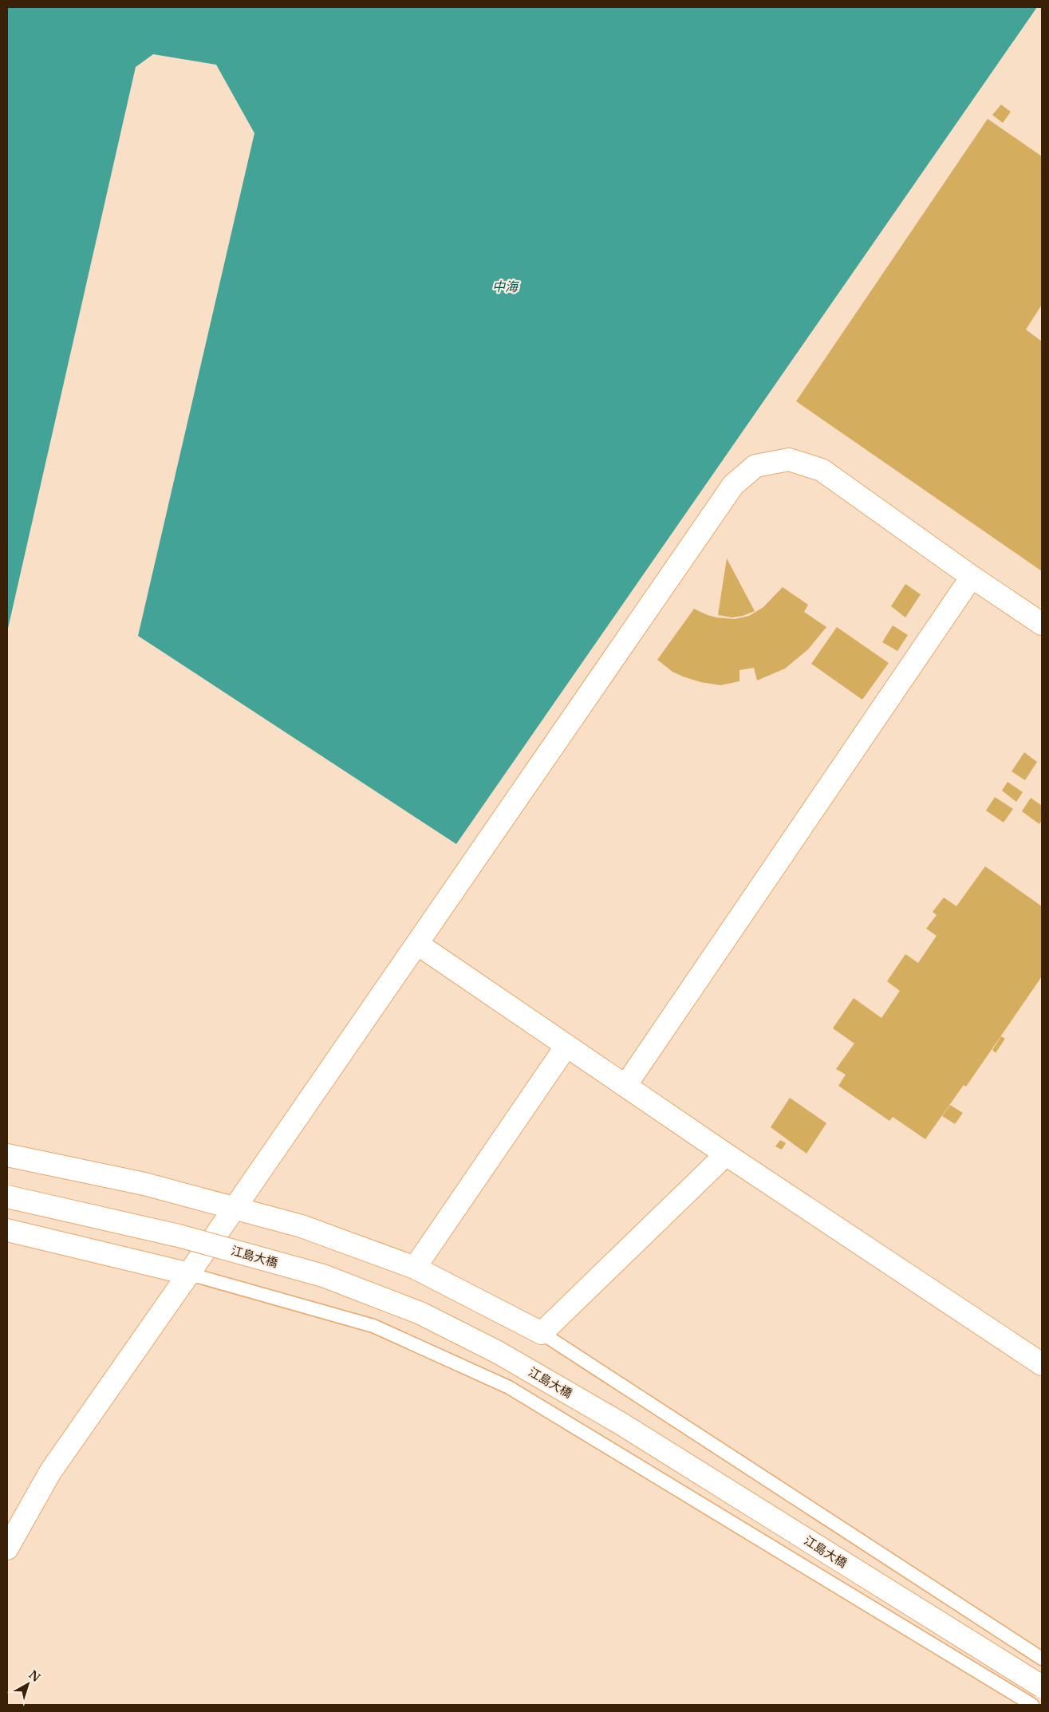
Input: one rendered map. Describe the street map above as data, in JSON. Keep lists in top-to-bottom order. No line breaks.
{"streets":{"street":["江島大橋"]},"water":["中海"],"north":"top right"}
